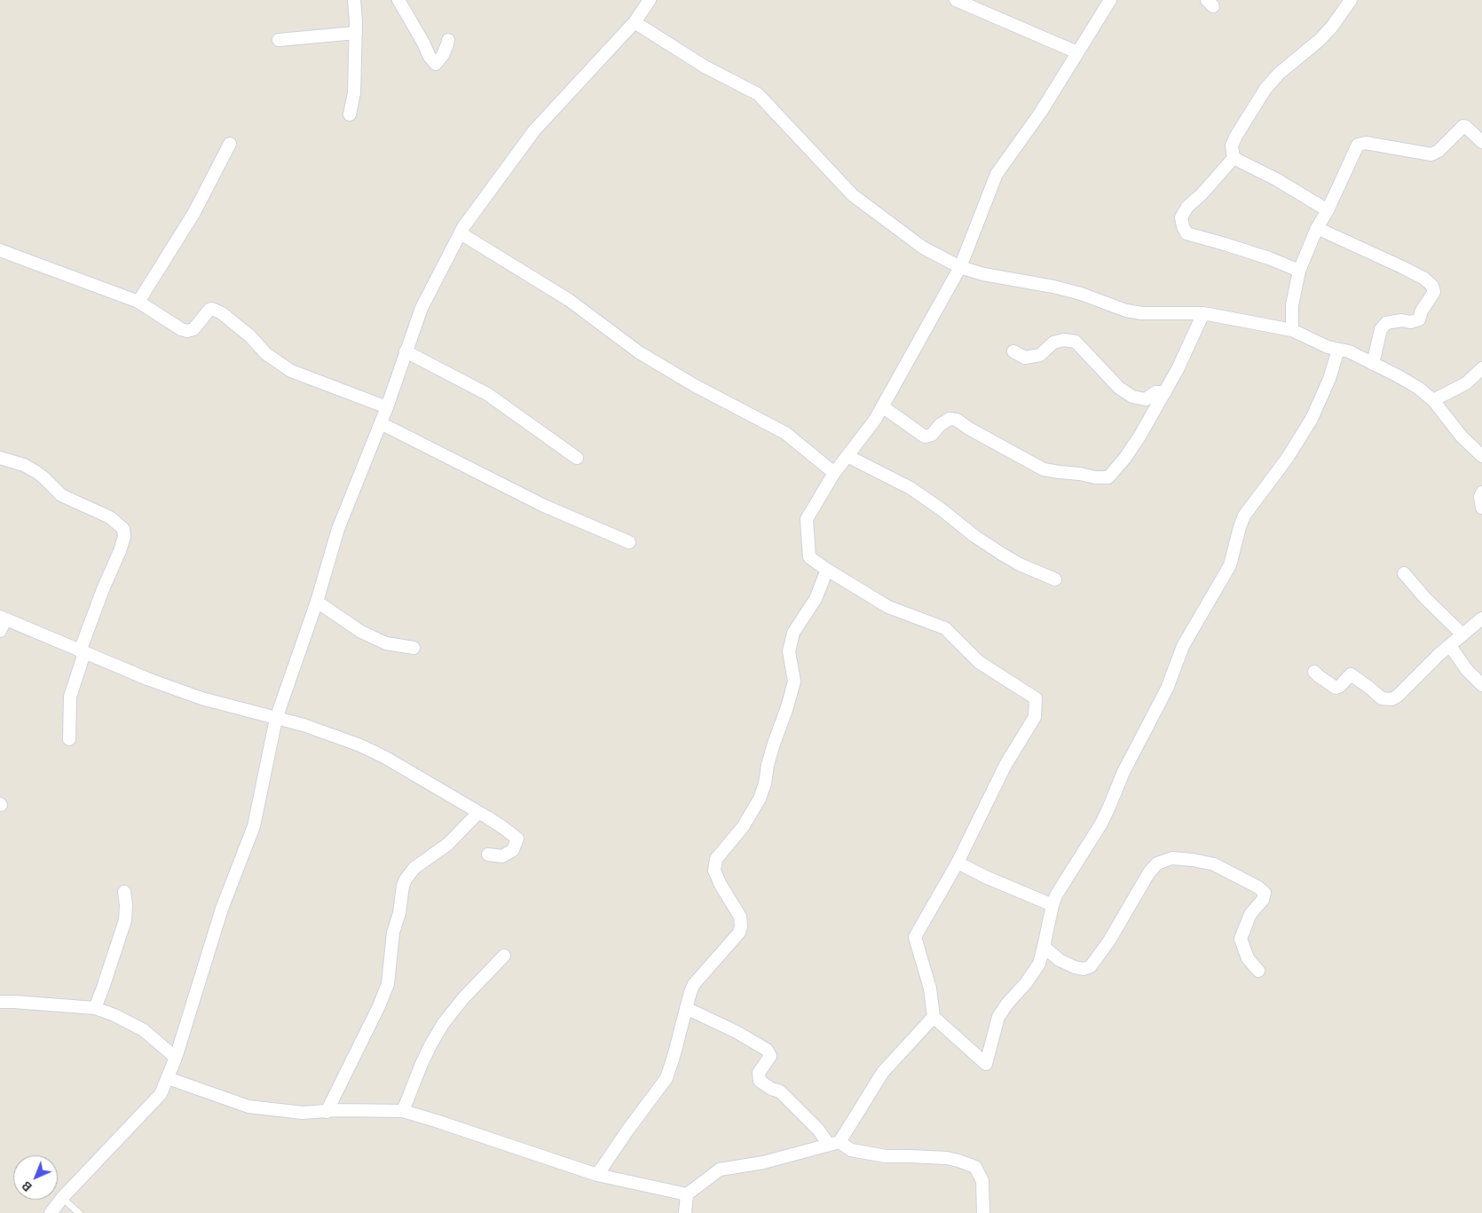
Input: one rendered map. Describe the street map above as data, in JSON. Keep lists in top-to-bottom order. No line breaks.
{"north":"bottom left"}
